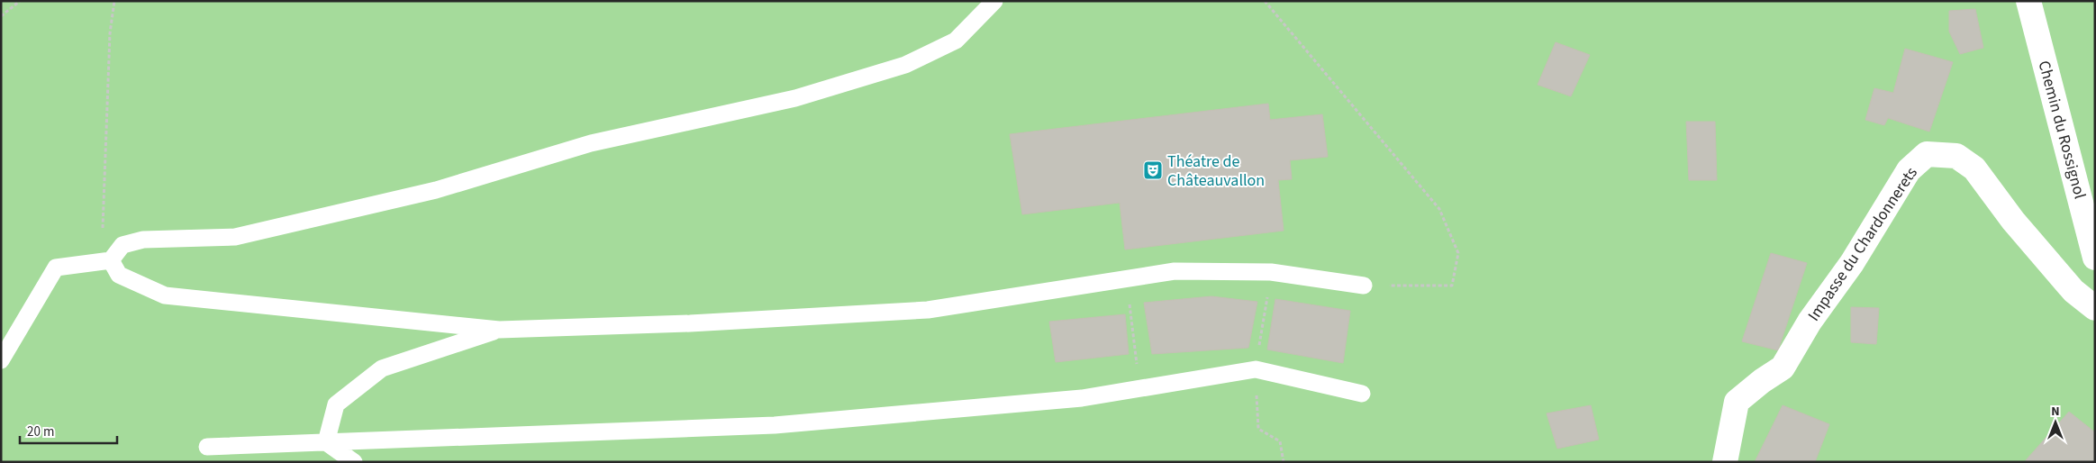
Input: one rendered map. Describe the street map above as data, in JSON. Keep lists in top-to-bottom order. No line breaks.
{"streets":{"street":["Chemin du Rossignol","Impasse du Chardonnerets"]},"places":{"theatre":["Théatre de Châteauvallon"]},"scale_bar":"20 m","north":"top"}
